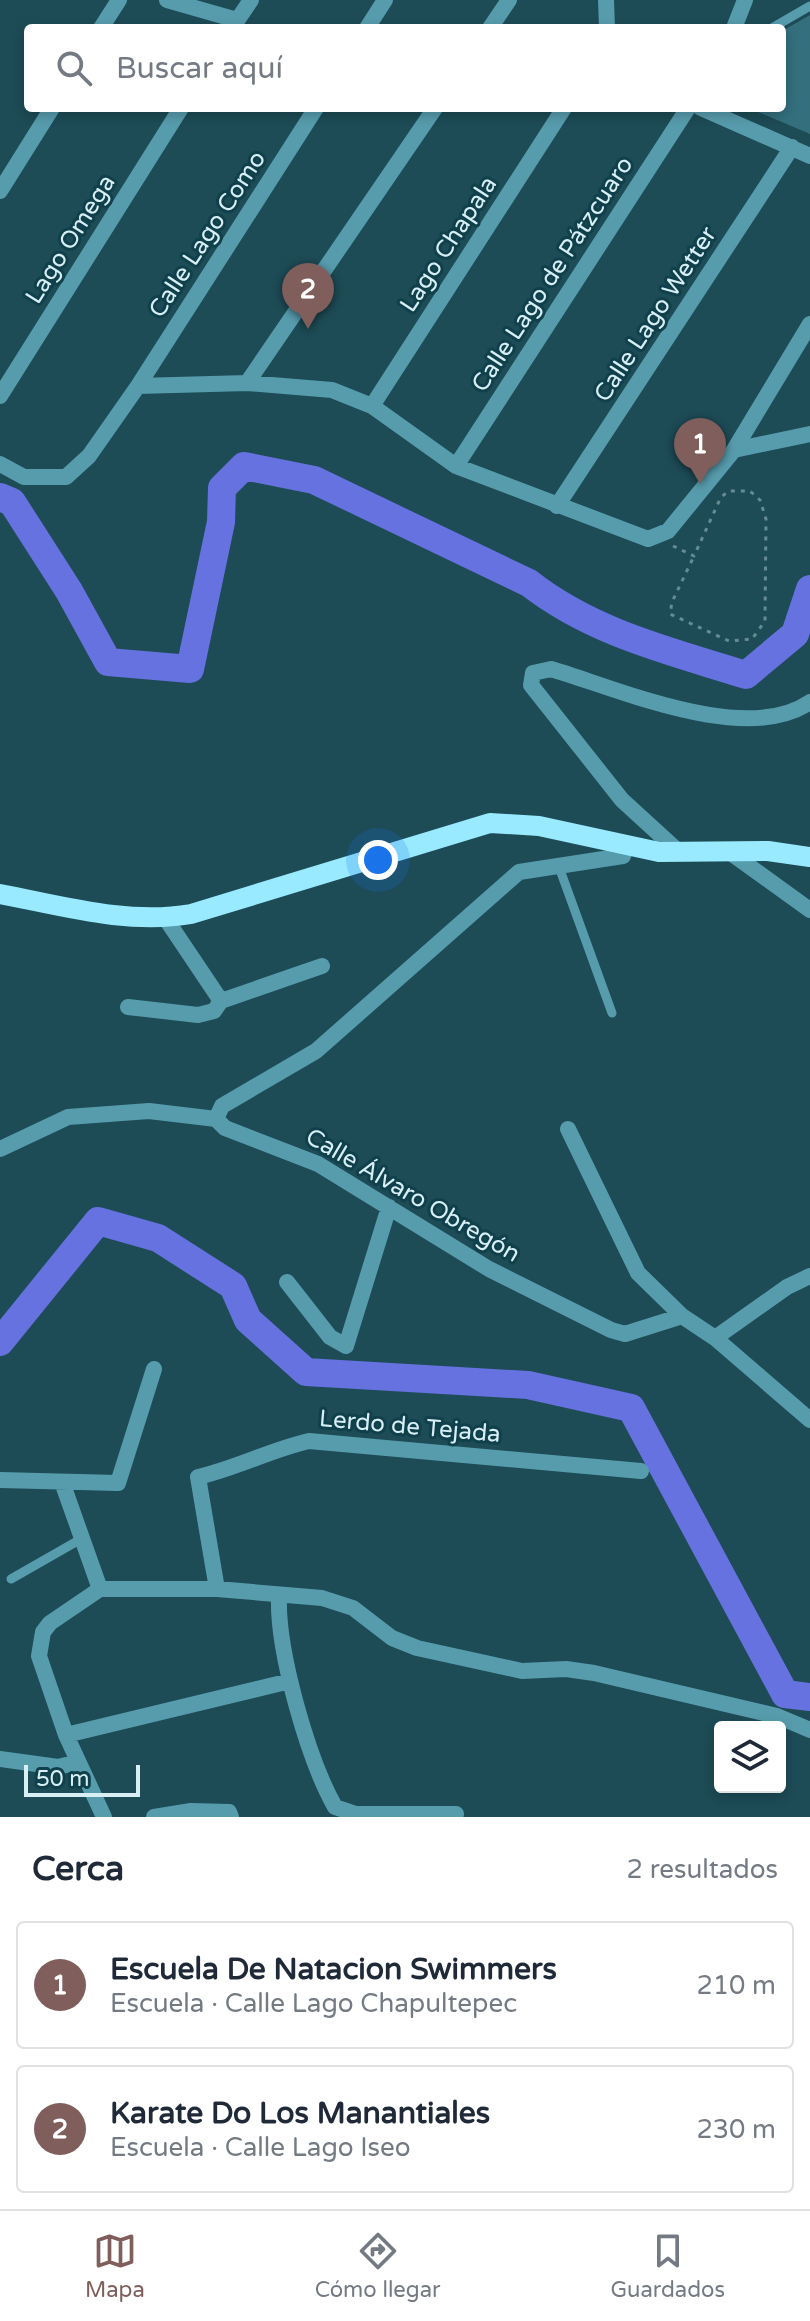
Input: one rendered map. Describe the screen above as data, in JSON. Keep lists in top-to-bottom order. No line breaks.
{"streets":{"street":["Calle Lago Como","Lago Omega","Lago Chapala","Calle Lago de Pátzcuaro","Calle Lago Wetter","Calle Álvaro Obregón","Lerdo de Tejada"]},"scale_bar":"50 m","page":{"search":"Buscar aquí","pins":["2","1"],"scale":"50 m","heading":["Cerca","2 resultados"],"list":[{"mark":"1","name":"Escuela De Natacion Swimmers","note":"Escuela · Calle Lago Chapultepec","value":"210 m"},{"mark":"2","name":"Karate Do Los Manantiales","note":"Escuela · Calle Lago Iseo","value":"230 m"}],"nav":["Mapa","Cómo llegar","Guardados"]}}
